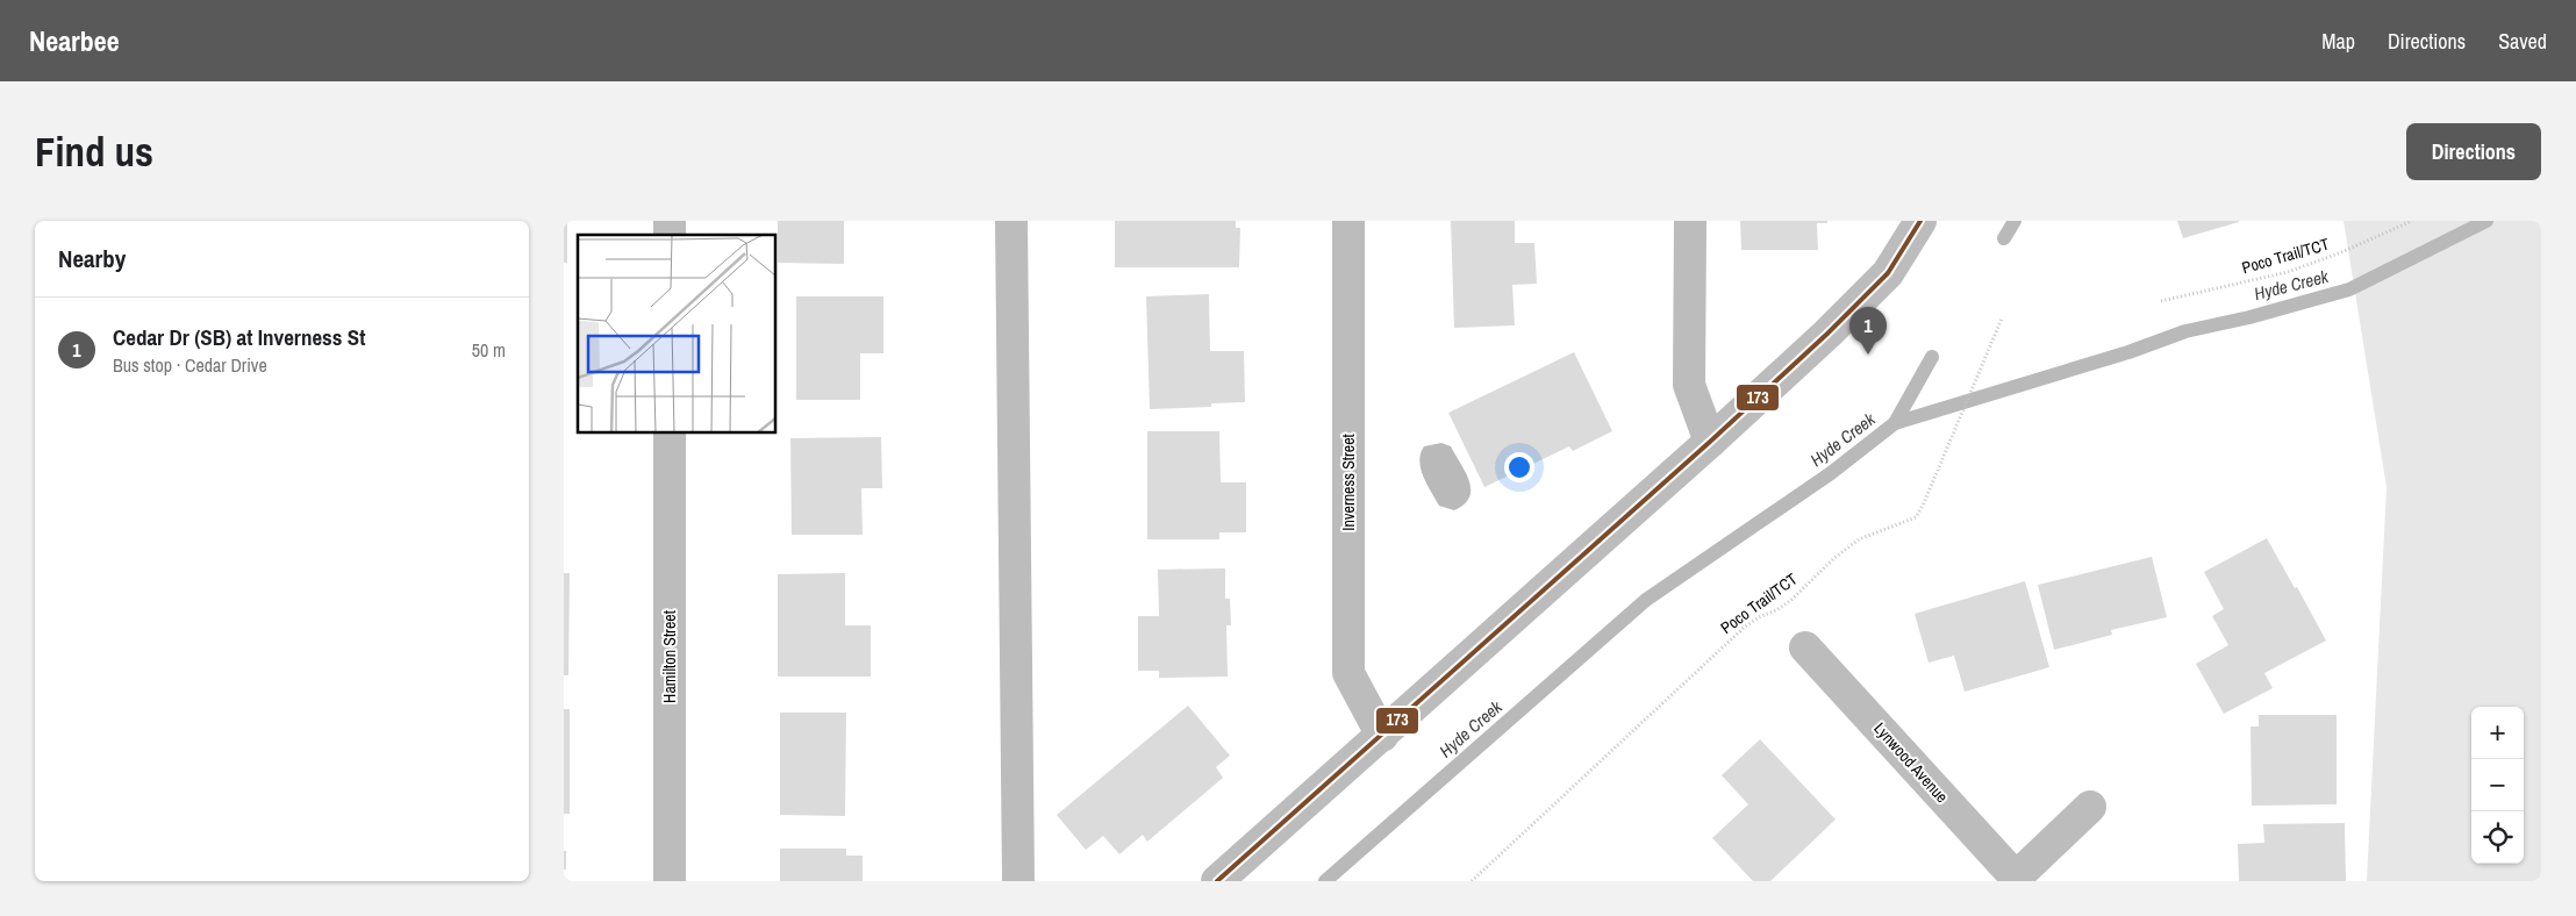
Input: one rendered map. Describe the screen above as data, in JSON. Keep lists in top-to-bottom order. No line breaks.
{"streets":{"street":["Inverness Street","Hamilton Street","Lynwood Avenue"],"path":["Poco Trail/TCT"]},"water":["Hyde Creek"],"lines":["transit line 173"],"page":{"header":"Nearbee","nav":["Map","Directions","Saved"],"buttons":"Directions","title":"Find us","heading":"Nearby","list":[{"mark":"1","name":"Cedar Dr (SB) at Inverness St","note":"Bus stop · Cedar Drive","value":"50 m"}],"pins":"1","map_buttons":["+","−"]}}
